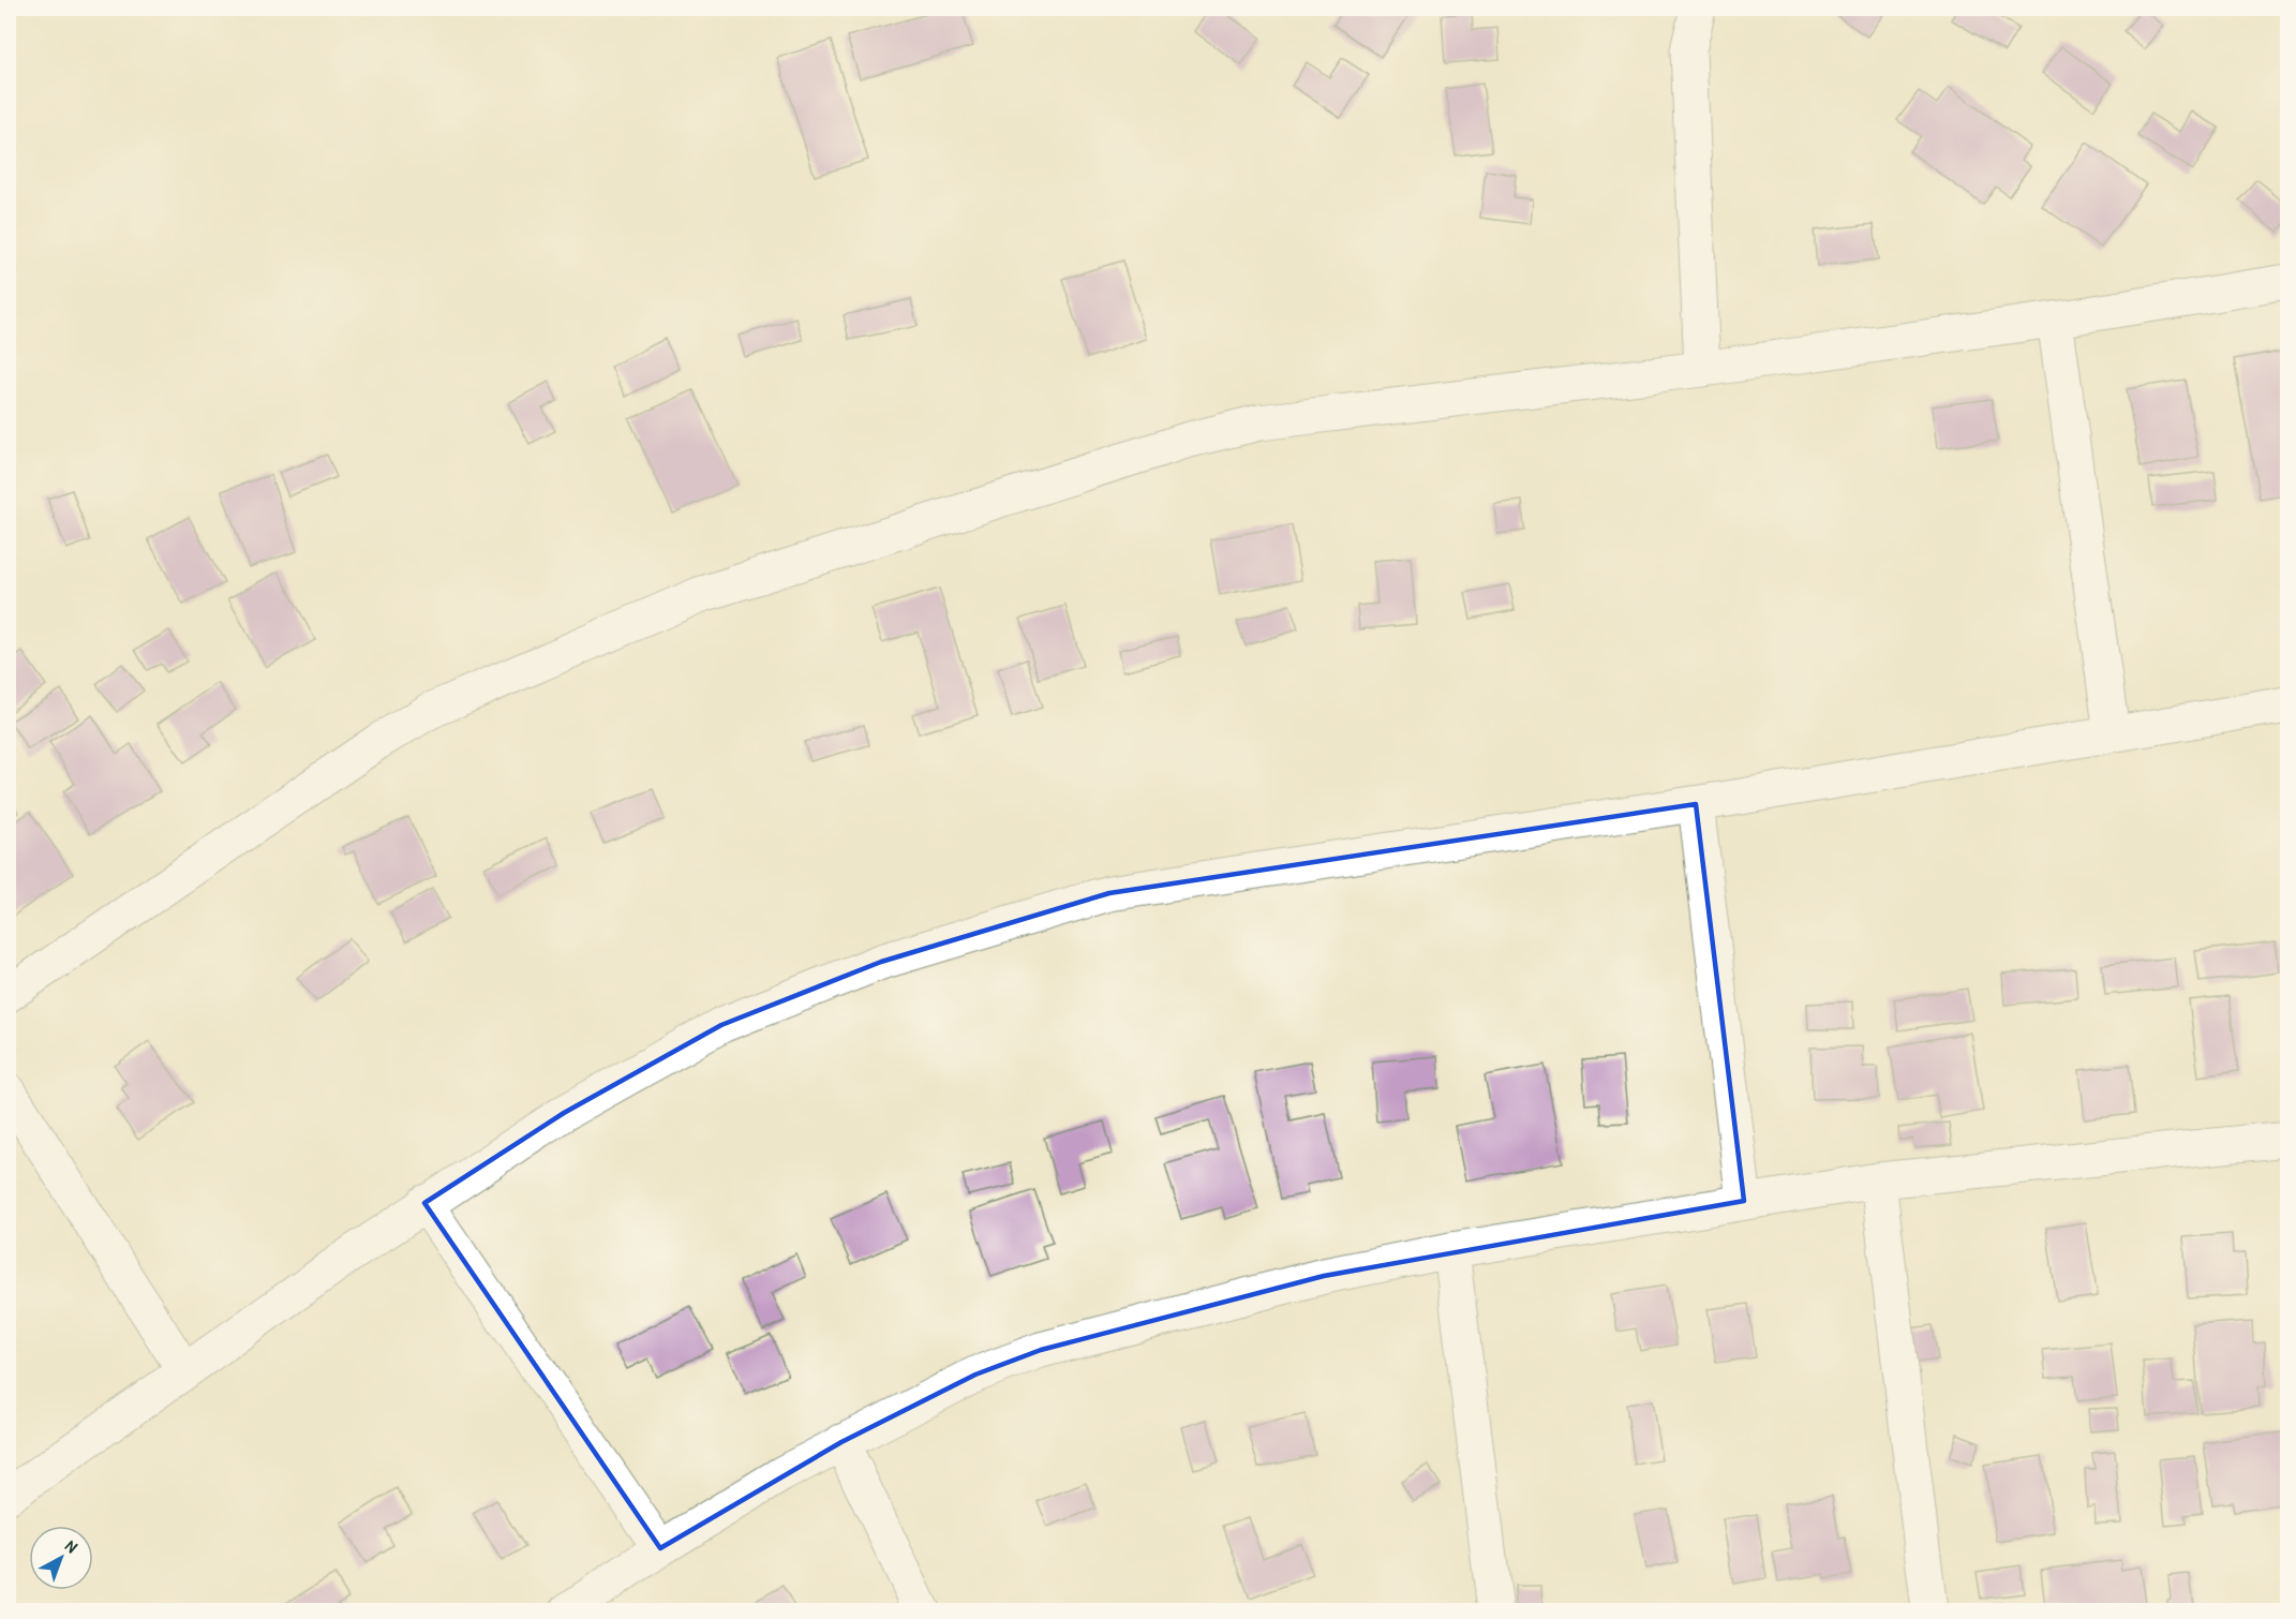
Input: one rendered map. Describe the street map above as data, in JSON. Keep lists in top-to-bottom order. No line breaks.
{"north":"top right"}
